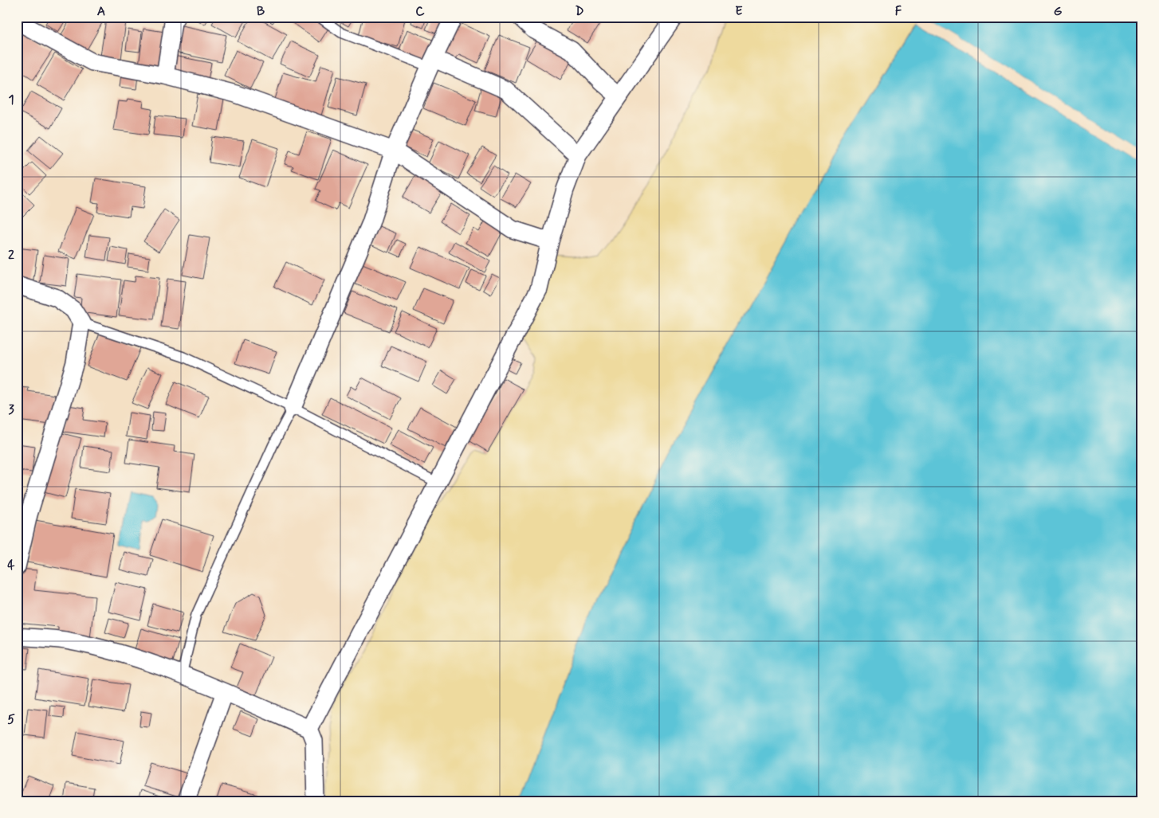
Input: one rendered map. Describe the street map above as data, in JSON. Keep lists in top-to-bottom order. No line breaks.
{"grid":{"columns":["A","B","C","D","E","F","G"],"rows":["1","2","3","4","5"]}}
